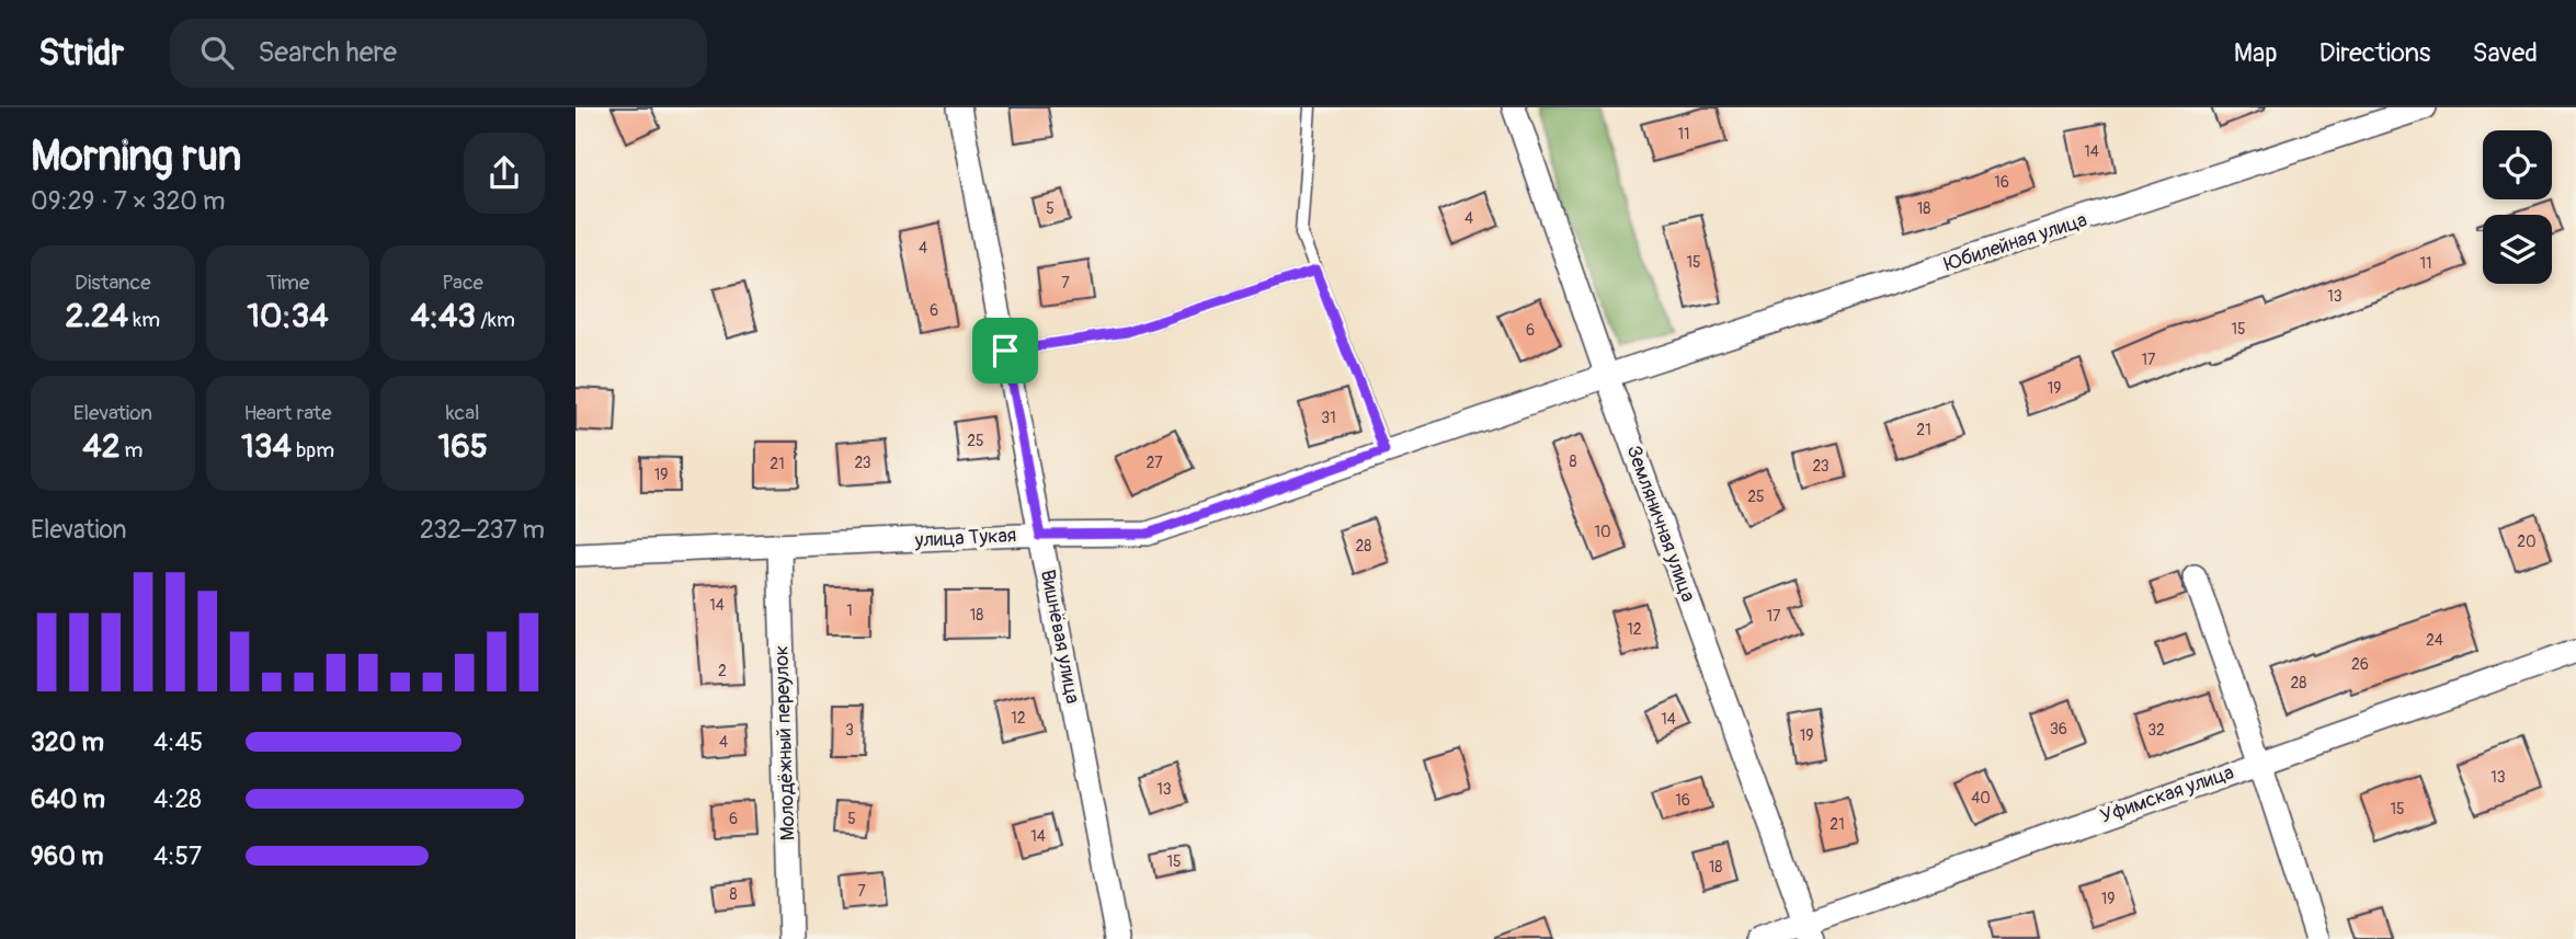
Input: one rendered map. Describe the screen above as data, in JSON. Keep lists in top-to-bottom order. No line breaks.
{"streets":{"street":["Юбилейная улица","Земляничная улица","улица Тукая","Вишнёвая улица","Молодёжный переулок","Уфимская улица"]},"crossings":[["Юбилейная улица","Земляничная улица"],["Юбилейная улица","улица Тукая"],["Земляничная улица","улица Тукая"],["Земляничная улица","Уфимская улица"],["улица Тукая","Вишнёвая улица"],["улица Тукая","Молодёжный переулок"]],"house_numbers":["11","14","16","5","18","4","4","15","11","7","13","6","15","6","17","19","31","21","25","8","23","27","21","23","19","25","10","20","28","14","1","18","17","12","24","26","2","28","12","14","36","3","32","19","4","13","13","40","16","15","6","5","21","14","15","18","7","8","19"],"page":{"header":"Stridr","search":"Search here","nav":["Map","Directions","Saved"],"heading":["Morning run","09:29 · 7 × 320 m"],"stats":[["Distance","2.24 km"],["Time","10:34"],["Pace","4:43 /km"],["Elevation","42 m"],["Heart rate","134 bpm"],["kcal","165"]],"chart":["Elevation","232–237 m"],"list":[{"name":"320 m","note":"4:45"},{"name":"640 m","note":"4:28"},{"name":"960 m","note":"4:57"}]}}
